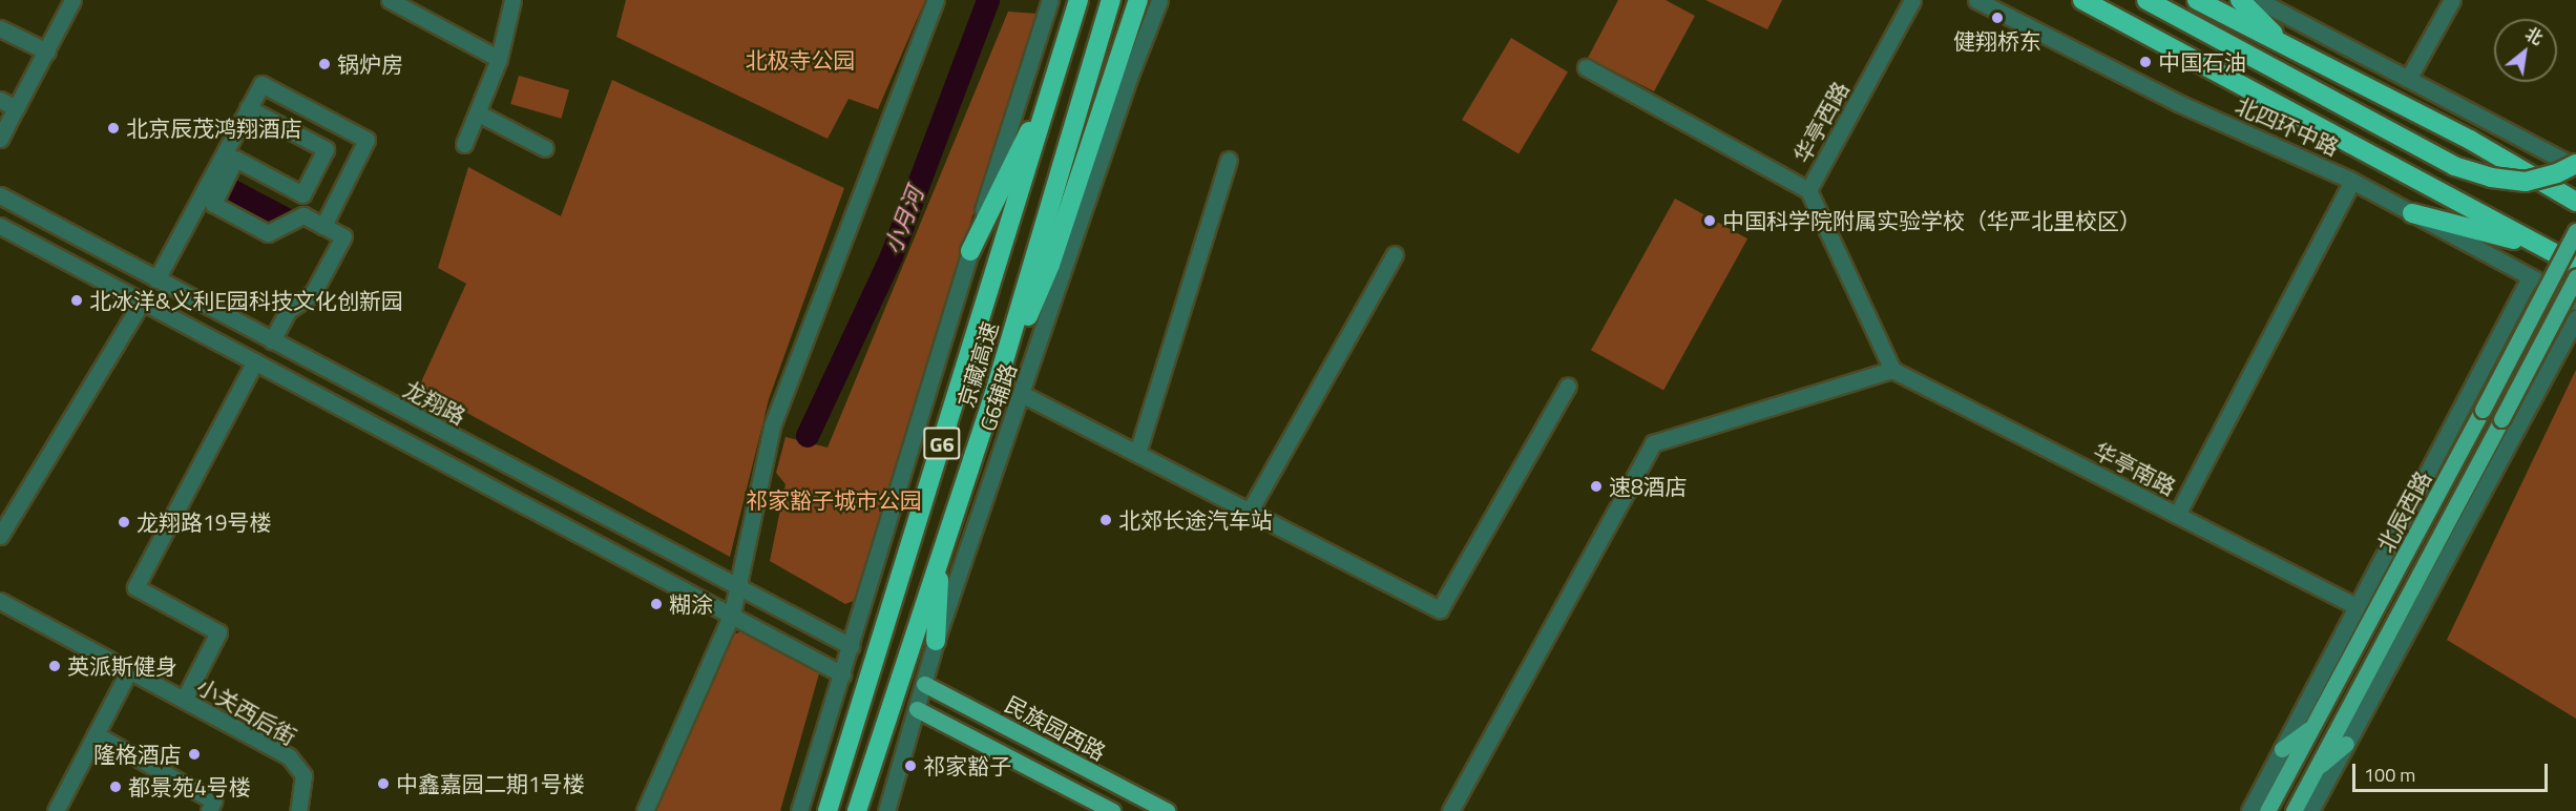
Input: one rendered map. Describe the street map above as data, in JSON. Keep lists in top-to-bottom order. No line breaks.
{"streets":{"highway":["北四环中路","京藏高速","G6"],"main road":["北辰西路","民族园西路"],"street":["华亭西路","G6辅路","龙翔路","华亭南路","小关西后街"]},"crossings":[["华亭西路","华亭南路"],["北四环中路","北辰西路"],["G6辅路","民族园西路"],["华亭南路","北辰西路"]],"water":["小月河"],"parks":["北极寺公园","祁家豁子城市公园"],"places":["健翔桥东","中国石油","锅炉房","北京辰茂鸿翔酒店","中国科学院附属实验学校（华严北里校区）","北冰洋&义利E园科技文化创新园","速8酒店","北郊长途汽车站","龙翔路19号楼","糊涂","英派斯健身","隆格酒店","祁家豁子","中鑫嘉园二期1号楼","都景苑4号楼"],"scale_bar":"100 m","north":"top right"}
